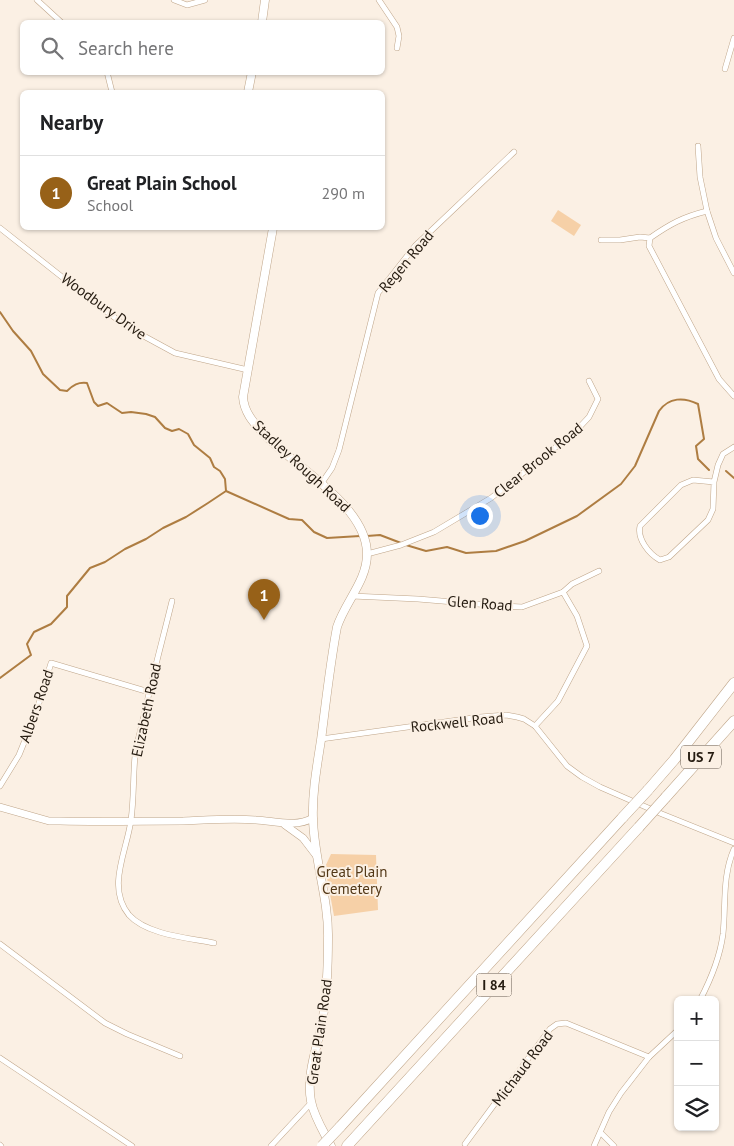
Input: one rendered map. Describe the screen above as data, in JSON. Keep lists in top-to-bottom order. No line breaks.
{"streets":{"highway":["US 7","I 84"],"main road":["Stadley Rough Road","Great Plain Road"],"street":["Regen Road","Woodbury Drive","Clear Brook Road","Glen Road","Albers Road","Elizabeth Road","Rockwell Road","Michaud Road"]},"crossings":[["Regen Road","Stadley Rough Road"],["Woodbury Drive","Stadley Rough Road"],["Clear Brook Road","Stadley Rough Road"],["Stadley Rough Road","Glen Road"],["Stadley Rough Road","Rockwell Road"],["Stadley Rough Road","Great Plain Road"],["Albers Road","Elizabeth Road"],["Elizabeth Road","Great Plain Road"],["US 7","I 84"]],"parks":["Great Plain Cemetery"],"page":{"search":"Search here","heading":"Nearby","list":[{"mark":"1","name":"Great Plain School","note":"School","value":"290 m"}],"pins":"1","map_buttons":["+","−"]}}
